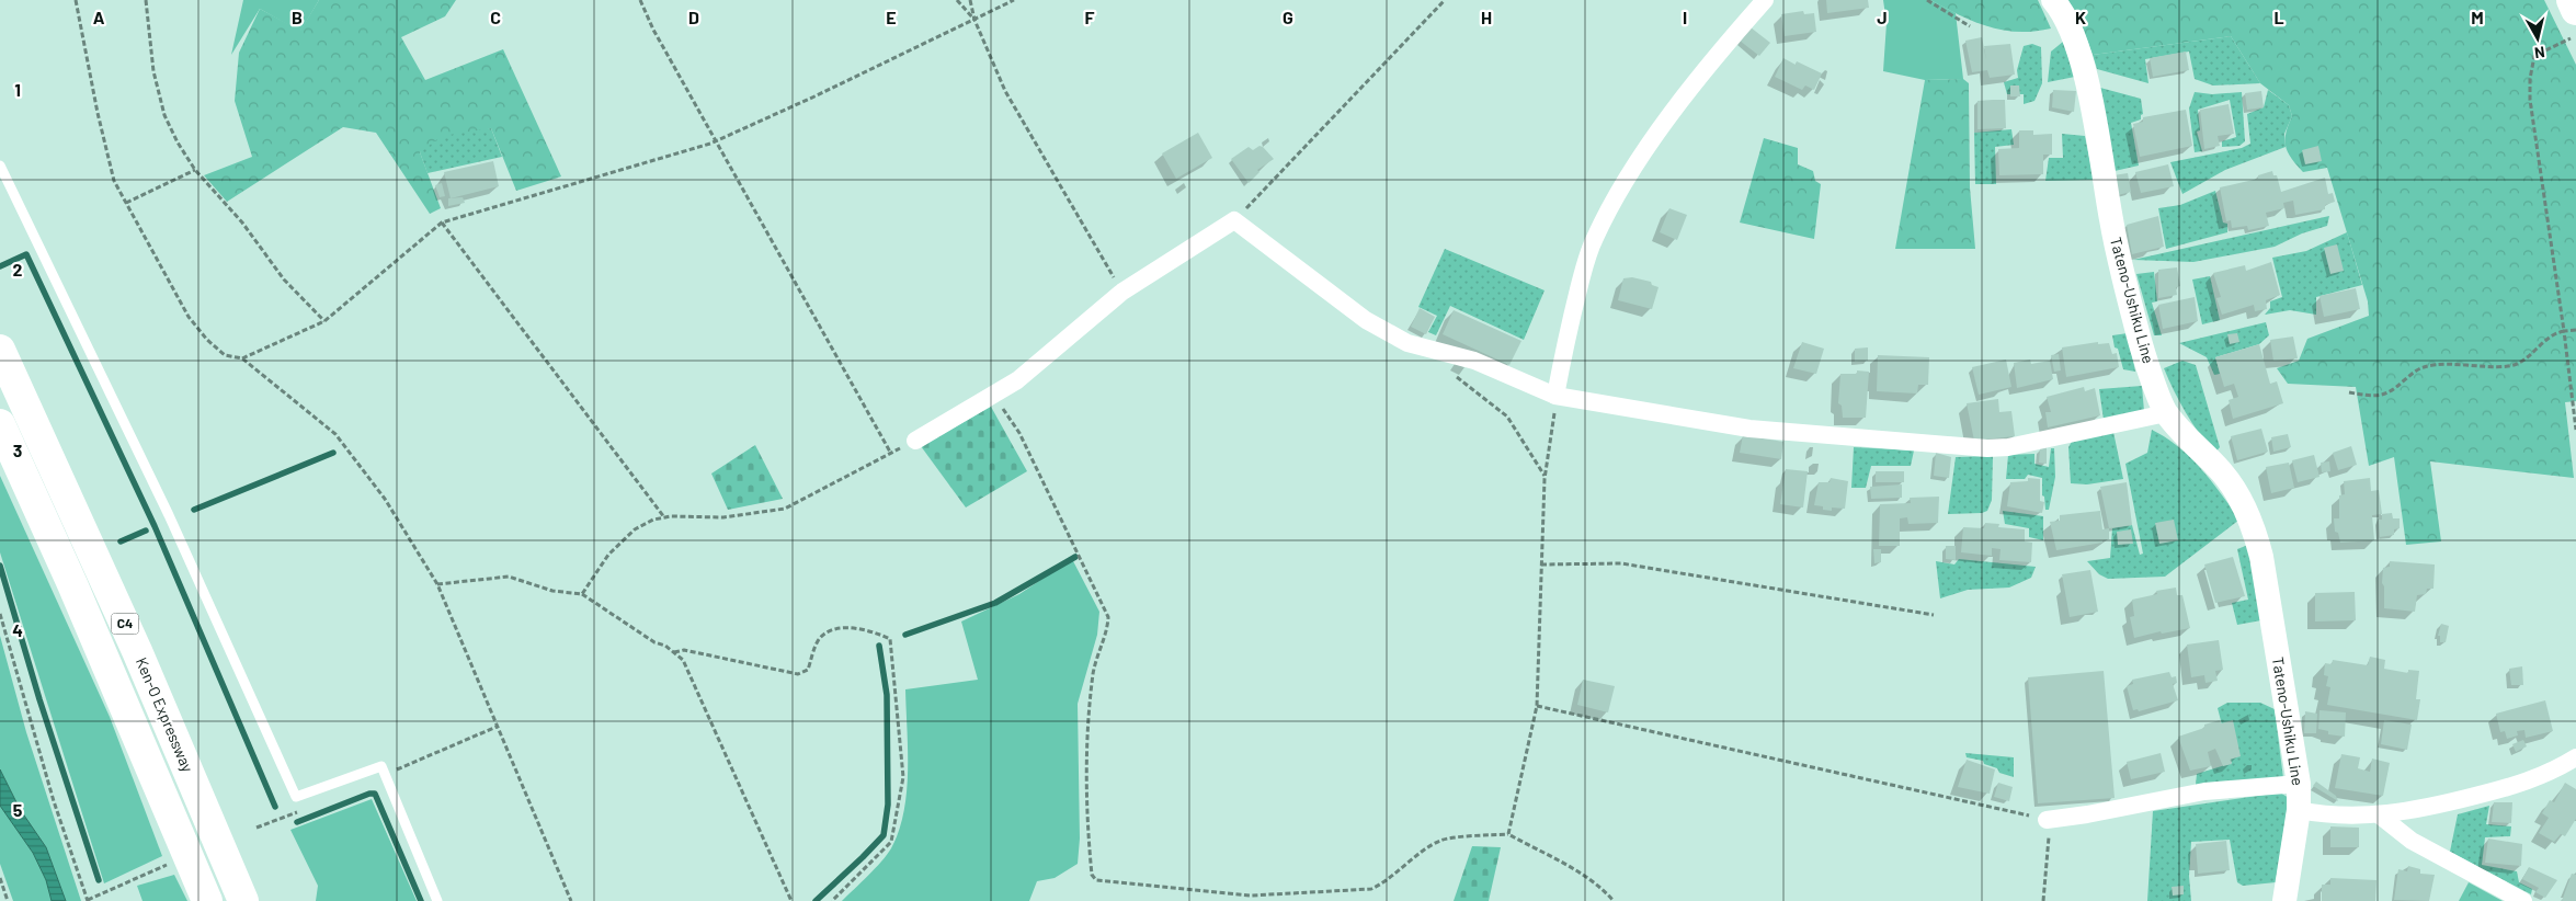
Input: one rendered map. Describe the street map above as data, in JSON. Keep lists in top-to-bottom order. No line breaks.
{"streets":{"highway":["C4","Ken-O Expressway"],"main road":["Tateno-Ushiku Line"]},"north":"bottom","grid":{"columns":["A","B","C","D","E","F","G","H","I","J","K","L","M"],"rows":["1","2","3","4","5"]}}
